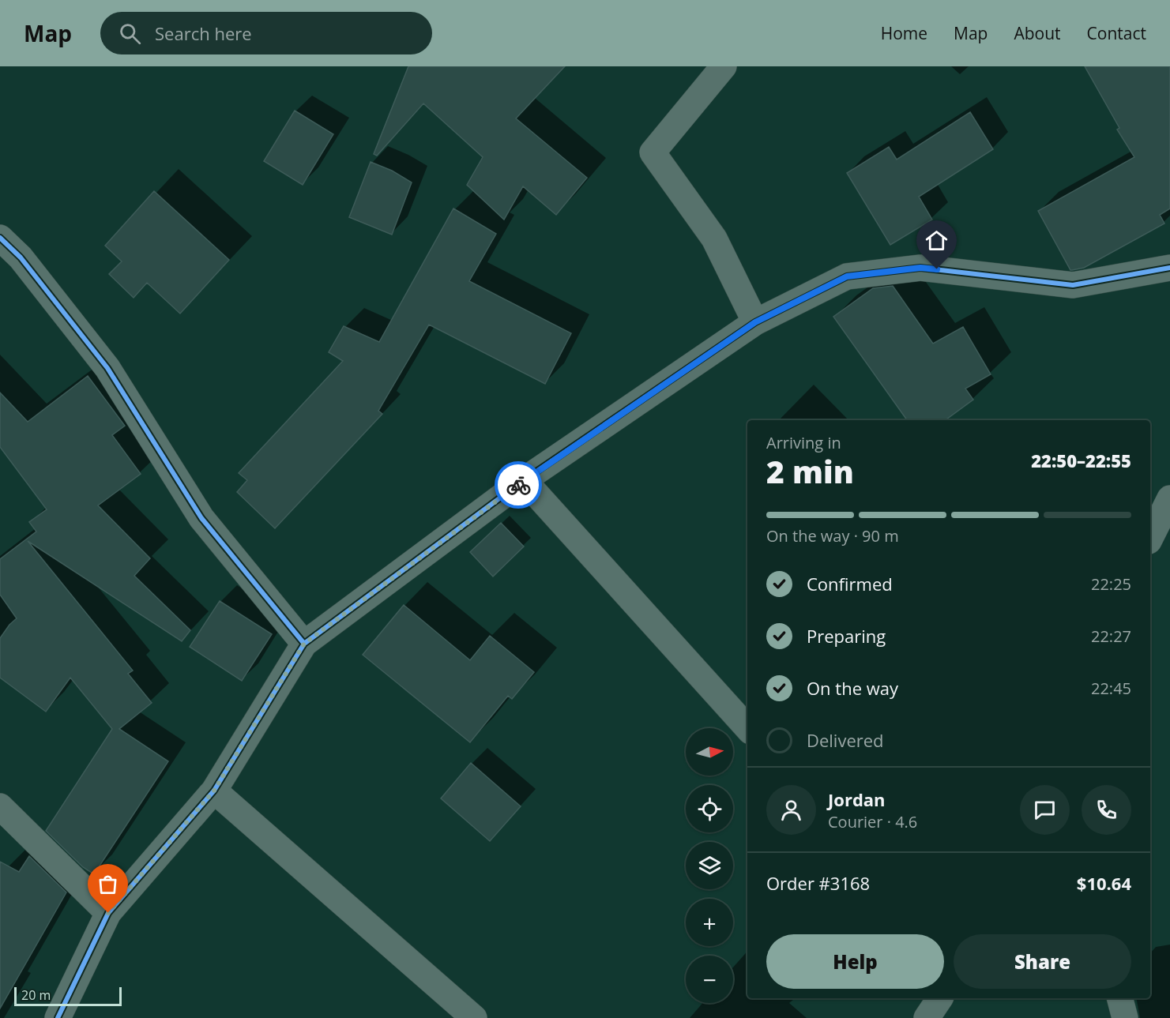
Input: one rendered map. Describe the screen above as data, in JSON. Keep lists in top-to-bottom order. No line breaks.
{"scale_bar":"20 m","north":"right","page":{"header":"Map","search":"Search here","nav":["Home","Map","About","Contact"],"heading":["2 min","Arriving in","22:50–22:55"],"panel":["Jordan","Courier · 4.6","Order #3168","$10.64"],"bar":"On the way · 90 m","list":[["Confirmed","22:25"],["Preparing","22:27"],["On the way","22:45"],"Delivered"],"map_buttons":["+","−"],"buttons":["Help","Share"],"scale":"20 m"}}
